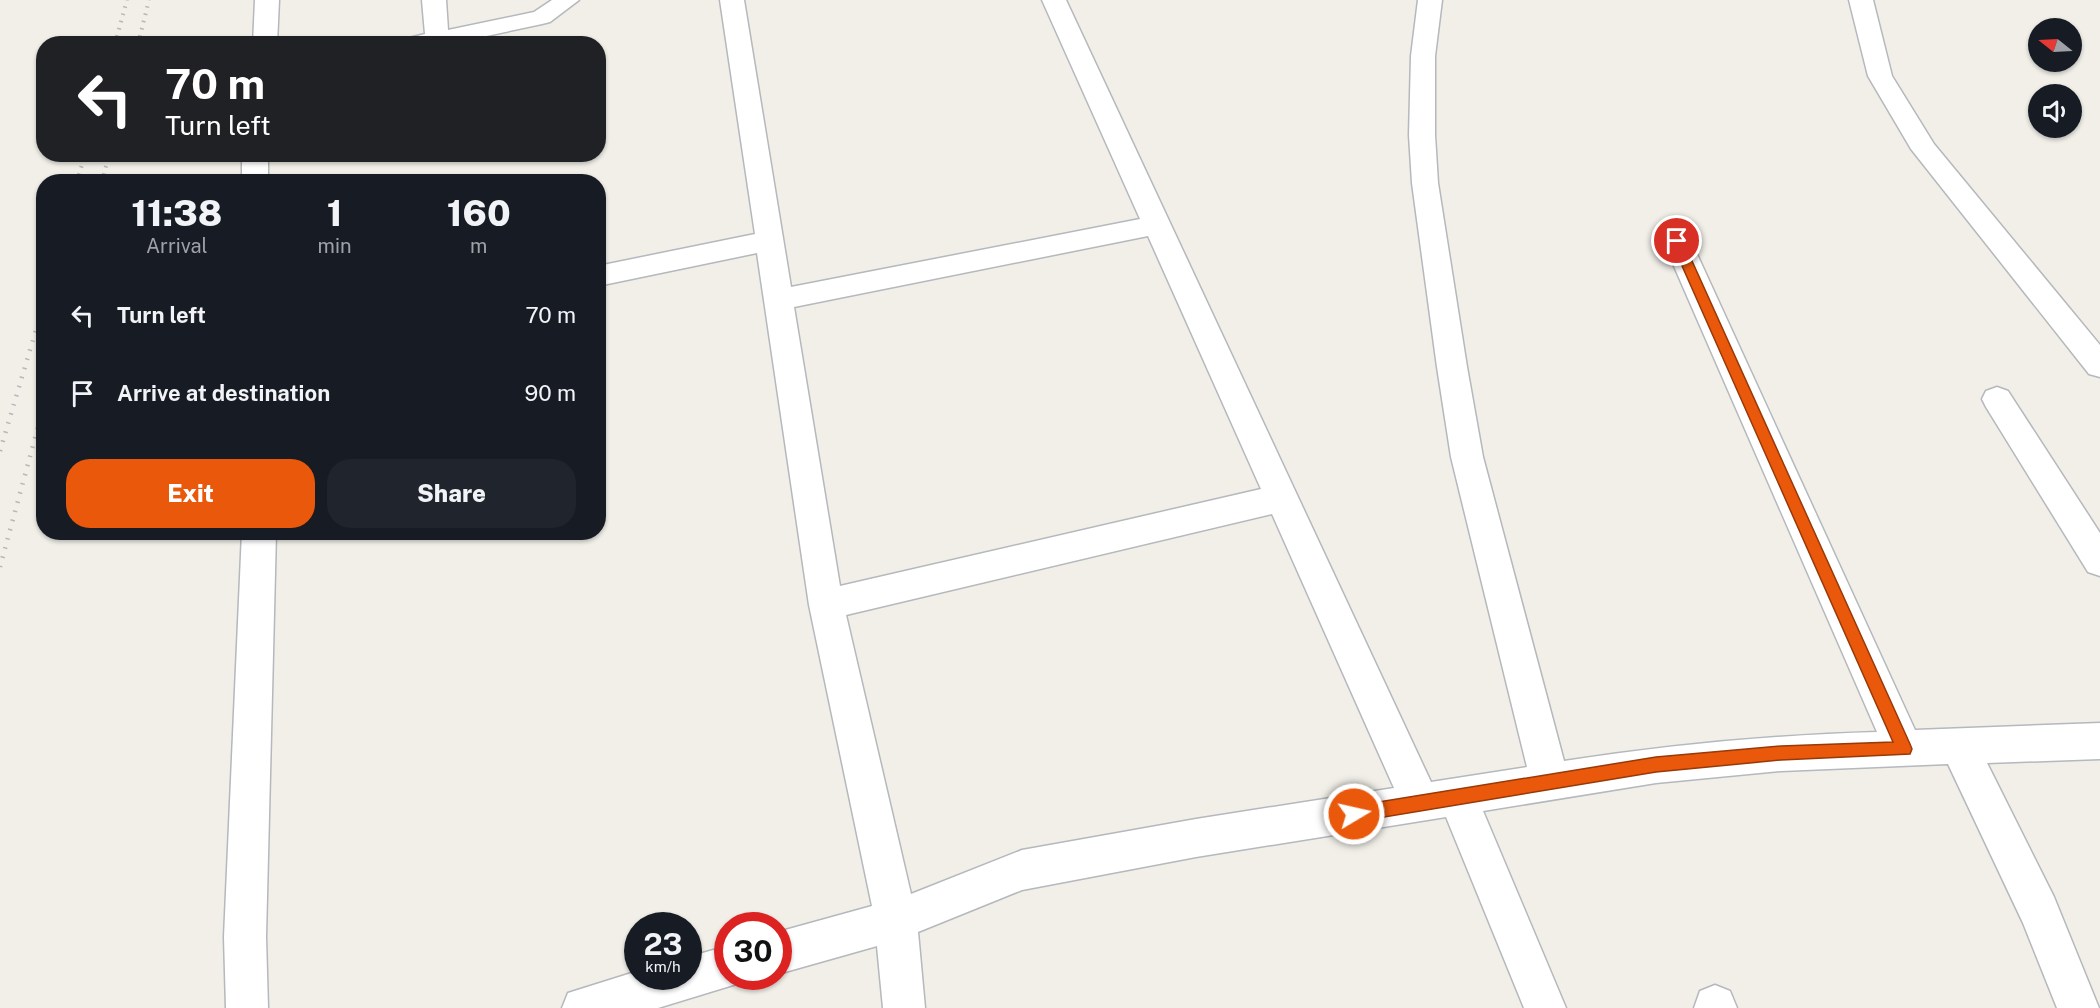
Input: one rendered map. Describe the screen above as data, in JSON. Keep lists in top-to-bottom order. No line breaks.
{"north":"left","page":{"turn":["70 m","Turn left"],"eta":["11:38","Arrival","1","min","160","m"],"list":[{"name":"Turn left","value":"70 m"},{"name":"Arrive at destination","value":"90 m"}],"buttons":["Exit","Share"],"speed":"23 km/h","limit":"30"}}
